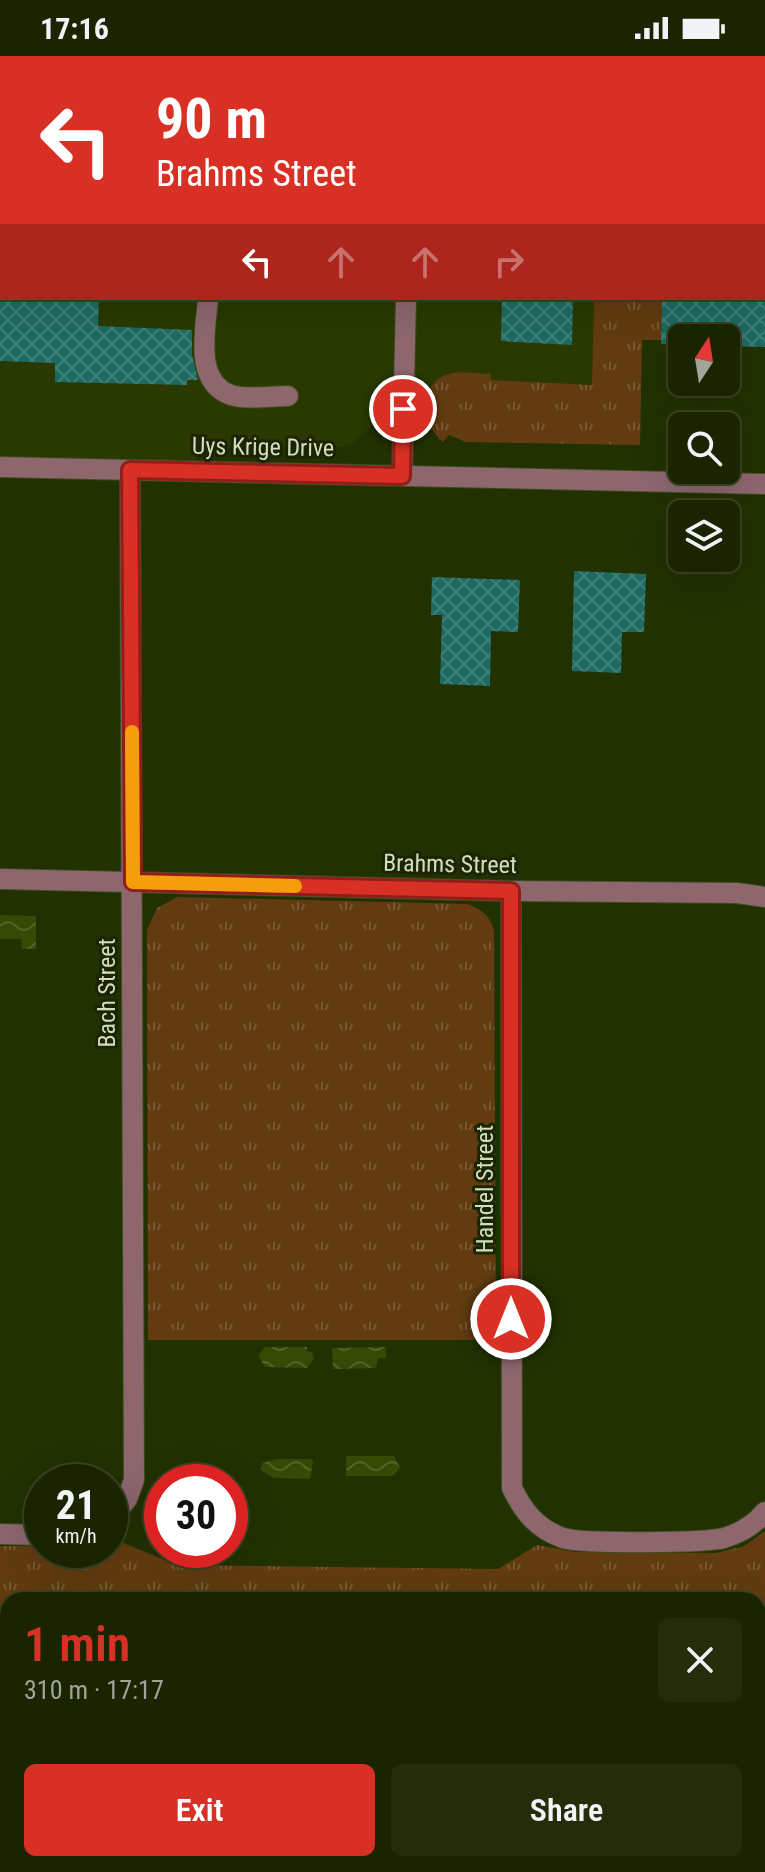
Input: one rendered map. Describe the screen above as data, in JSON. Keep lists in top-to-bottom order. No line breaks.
{"streets":{"street":["Uys Krige Drive","Brahms Street","Bach Street","Handel Street"]},"crossings":[["Uys Krige Drive","Bach Street"],["Brahms Street","Bach Street"],["Brahms Street","Handel Street"]],"north":"top","page":{"status":"17:16","turn":["90 m","Brahms Street"],"speed":"21 km/h","limit":"30","heading":["1 min","310 m · 17:17"],"buttons":["Exit","Share"]}}
